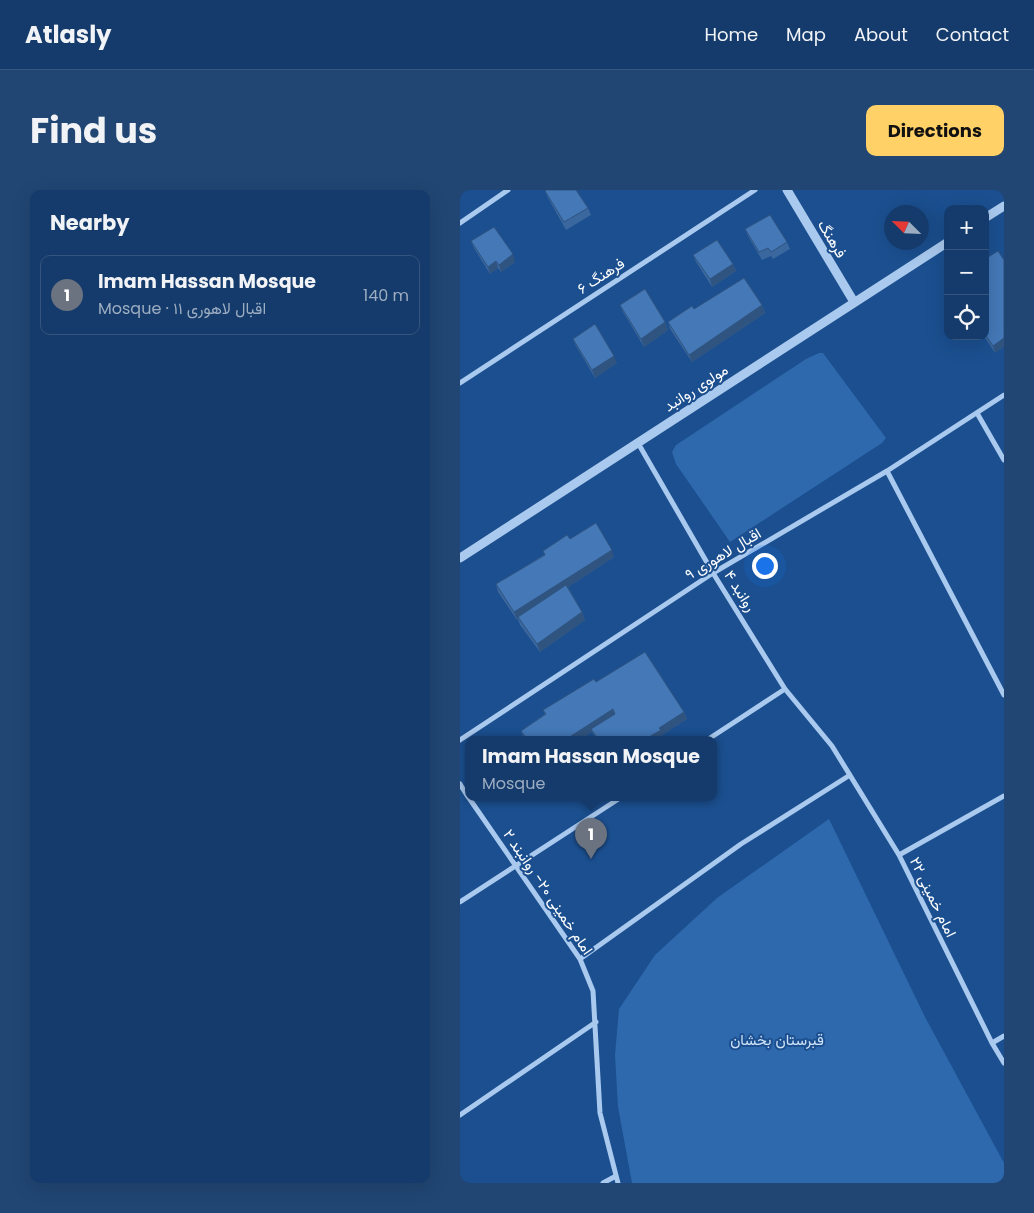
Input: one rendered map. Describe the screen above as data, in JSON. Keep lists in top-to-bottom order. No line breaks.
{"streets":{"street":["فرهنگ","فرهنگ ۶","مولوی روانبد","اقبال لاهوری ۹","روانبد ۴","امام خمینی ۲۰- روانبند ۲","امام خمینی ۲۲"]},"crossings":[["فرهنگ","مولوی روانبد"],["مولوی روانبد","روانبد ۴"],["اقبال لاهوری ۹","روانبد ۴"],["روانبد ۴","امام خمینی ۲۲"]],"parks":["قبرستان بخشان"],"north":"top left","page":{"header":"Atlasly","nav":["Home","Map","About","Contact"],"title":"Find us","buttons":"Directions","heading":"Nearby","map_buttons":["+","−"],"list":[{"mark":"1","name":"Imam Hassan Mosque","note":"Mosque · اقبال لاهوری ۱۱","value":"140 m"}],"popup":["Imam Hassan Mosque","Mosque"],"pins":"1"}}
